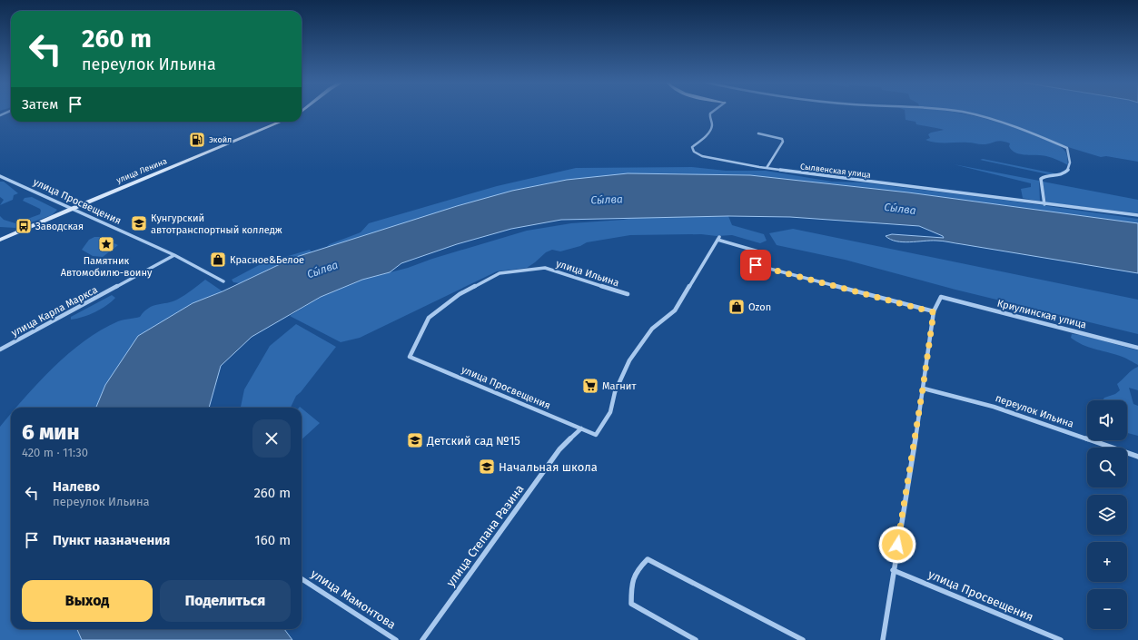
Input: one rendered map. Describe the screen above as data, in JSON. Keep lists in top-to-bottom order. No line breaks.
{"streets":{"street":["улица Ленина","Сылвенская улица","улица Просвещения","улица Ильина","улица Карла Маркса","Криулинская улица","переулок Ильина","улица Степана Разина","улица Мамонтова"]},"crossings":[["улица Ленина","улица Просвещения"],["улица Просвещения","улица Ильина"],["улица Просвещения","улица Карла Маркса"],["улица Просвещения","Криулинская улица"],["улица Просвещения","улица Степана Разина"]],"water":["Сы́лва"],"places":{"fuel station":["Экойл"],"school or university":["Кунгурский автотранспортный колледж","Детский сад №15","Начальная школа"],"bus stop":["Заводская"],"place":["Памятник Автомобилю-воину"],"shop":["Красное&Белое","Ozon"],"supermarket":["Магнит"]},"page":{"turn":["260 m","переулок Ильина"],"then":"Затем","map_buttons":["+","−"],"heading":["6 мин","420 m · 11:30"],"list":[{"name":"Налево","note":"переулок Ильина","value":"260 m"},{"name":"Пункт назначения","value":"160 m"}],"buttons":["Выход","Поделиться"]}}
